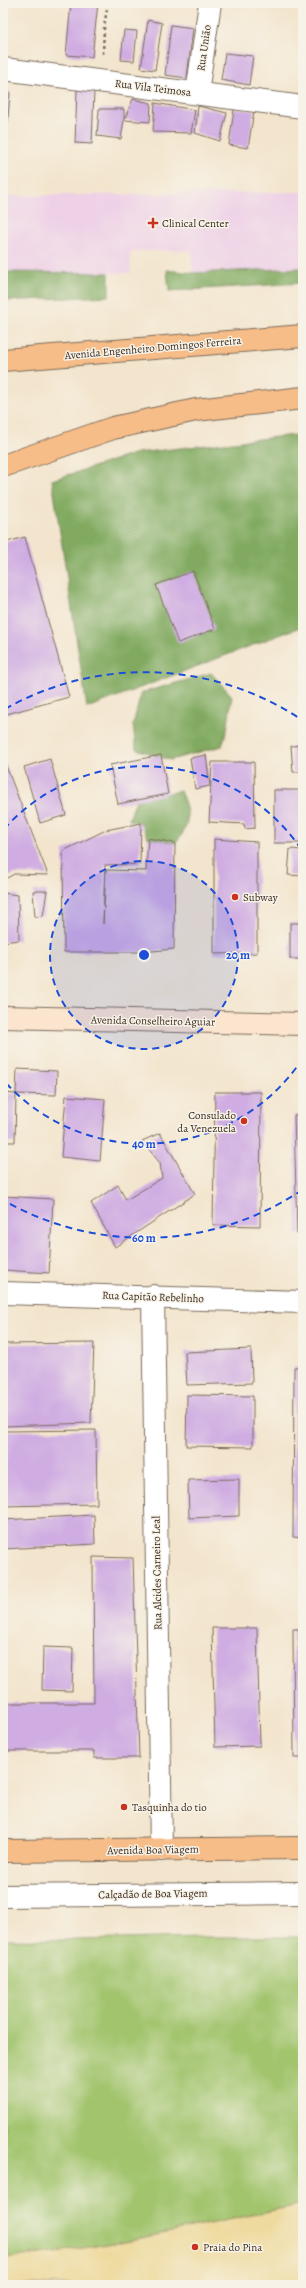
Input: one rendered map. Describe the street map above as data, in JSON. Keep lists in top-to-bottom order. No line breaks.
{"streets":{"main road":["Avenida Engenheiro Domingos Ferreira","Avenida Conselheiro Aguiar","Avenida Boa Viagem"],"street":["Rua União","Rua Vila Teimosa","Rua Capitão Rebelinho","Rua Alcides Carneiro Leal","Calçadão de Boa Viagem"]},"crossings":[["Rua União","Rua Vila Teimosa"],["Rua Capitão Rebelinho","Rua Alcides Carneiro Leal"],["Rua Alcides Carneiro Leal","Avenida Boa Viagem"]],"places":{"health":["Clinical Center"],"other":["Subway","Consulado da Venezuela","Tasquinha do tio","Praia do Pina"]},"rings":["20 m","40 m","60 m"]}
